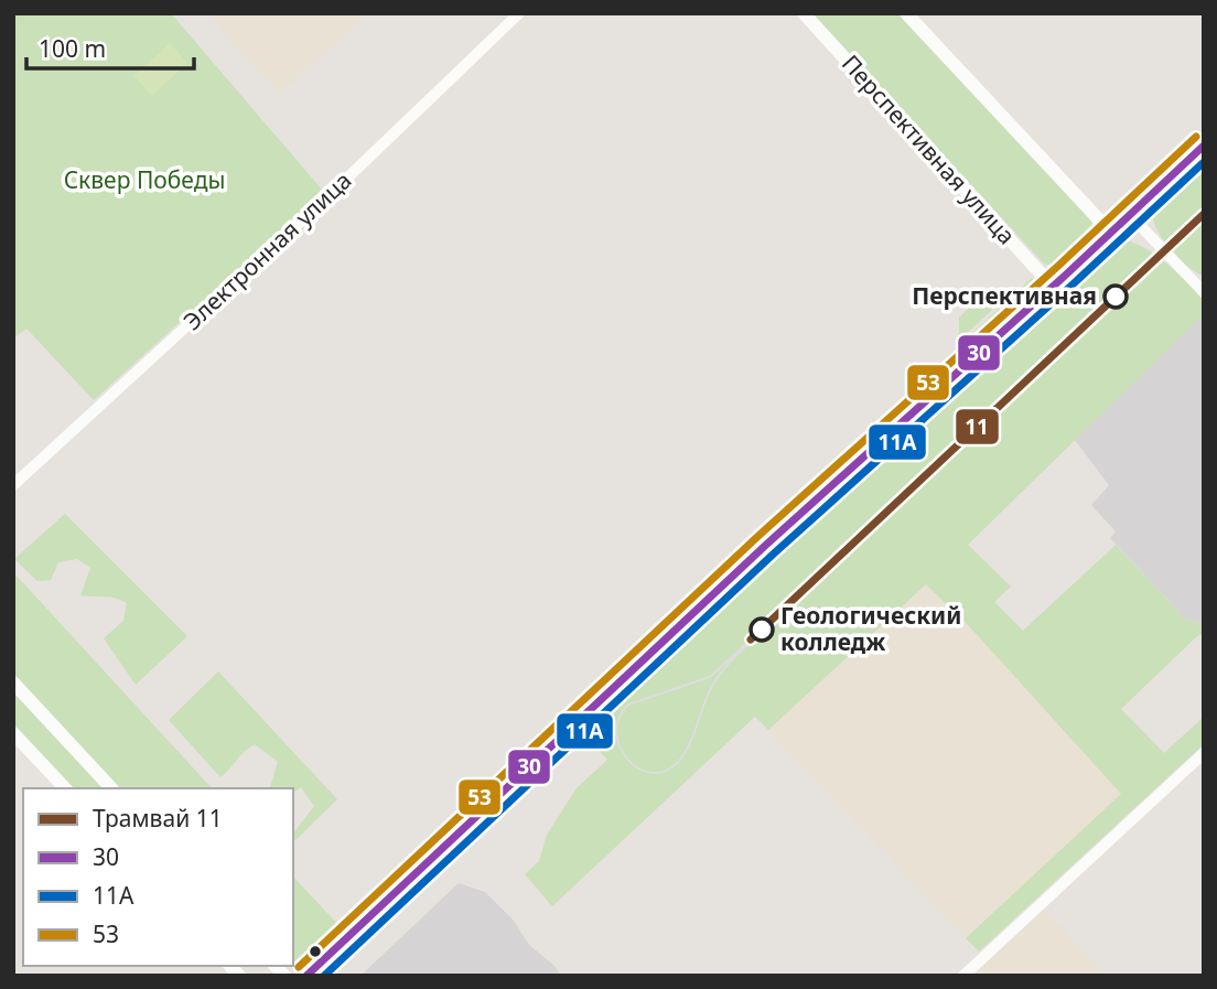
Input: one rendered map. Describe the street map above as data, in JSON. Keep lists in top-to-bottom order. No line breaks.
{"streets":{"street":["Перспективная улица","Электронная улица"]},"parks":["Сквер Победы"],"places":["Перспективная","Геологический колледж"],"lines":["transit line 53","transit line 30","transit line 11А","tram line 11"],"legend":["Трамвай 11","30","11А","53"],"scale_bar":"100 m"}
